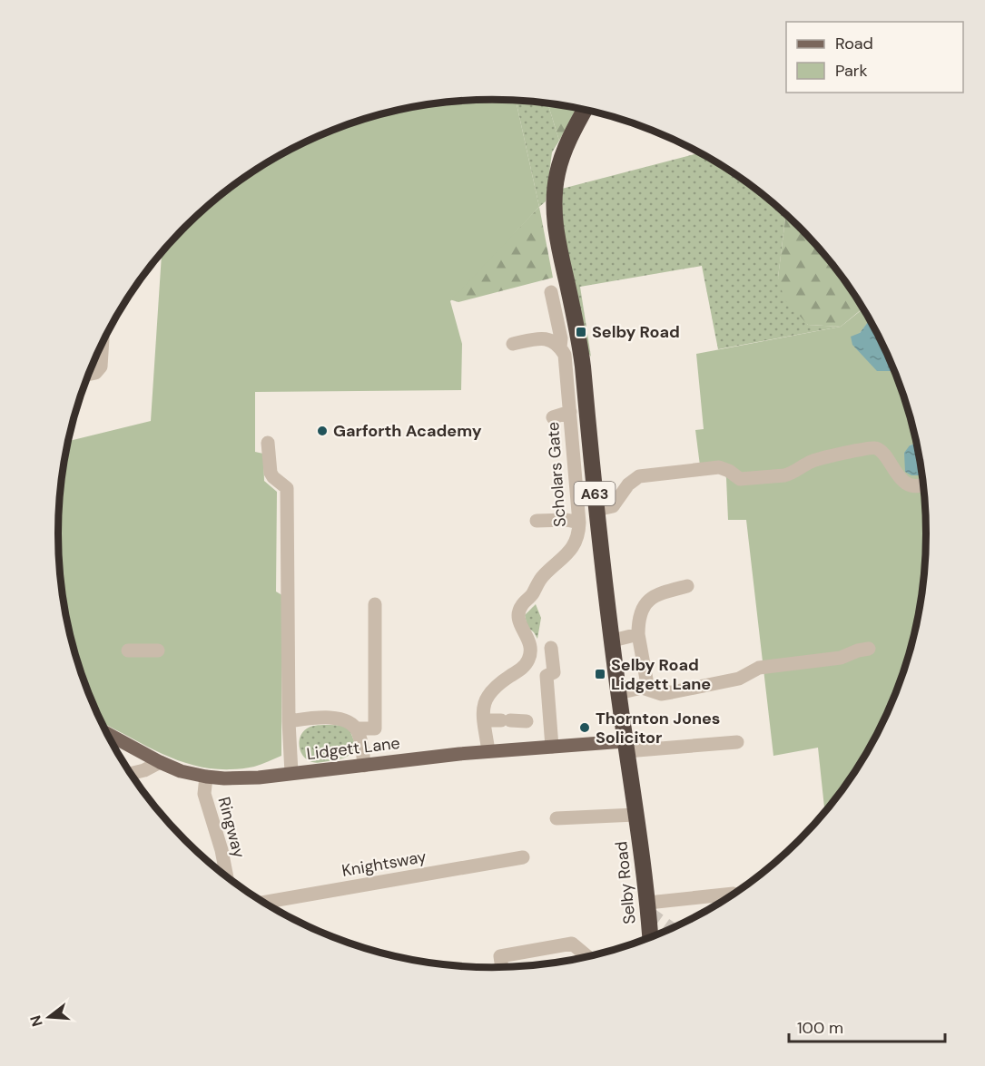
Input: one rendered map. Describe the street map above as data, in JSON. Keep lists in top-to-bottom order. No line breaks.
{"streets":{"highway":["A63","Selby Road"],"main road":["Lidgett Lane"],"street":["Scholars Gate","Ringway","Knightsway"]},"crossings":[["Scholars Gate","Lidgett Lane"],["Lidgett Lane","Ringway"],["Lidgett Lane","Selby Road"]],"places":{"transit":["Selby Road","Selby Road Lidgett Lane"],"other":["Garforth Academy","Thornton Jones Solicitor"]},"legend":["Road","Park"],"scale_bar":"100 m","north":"left"}
